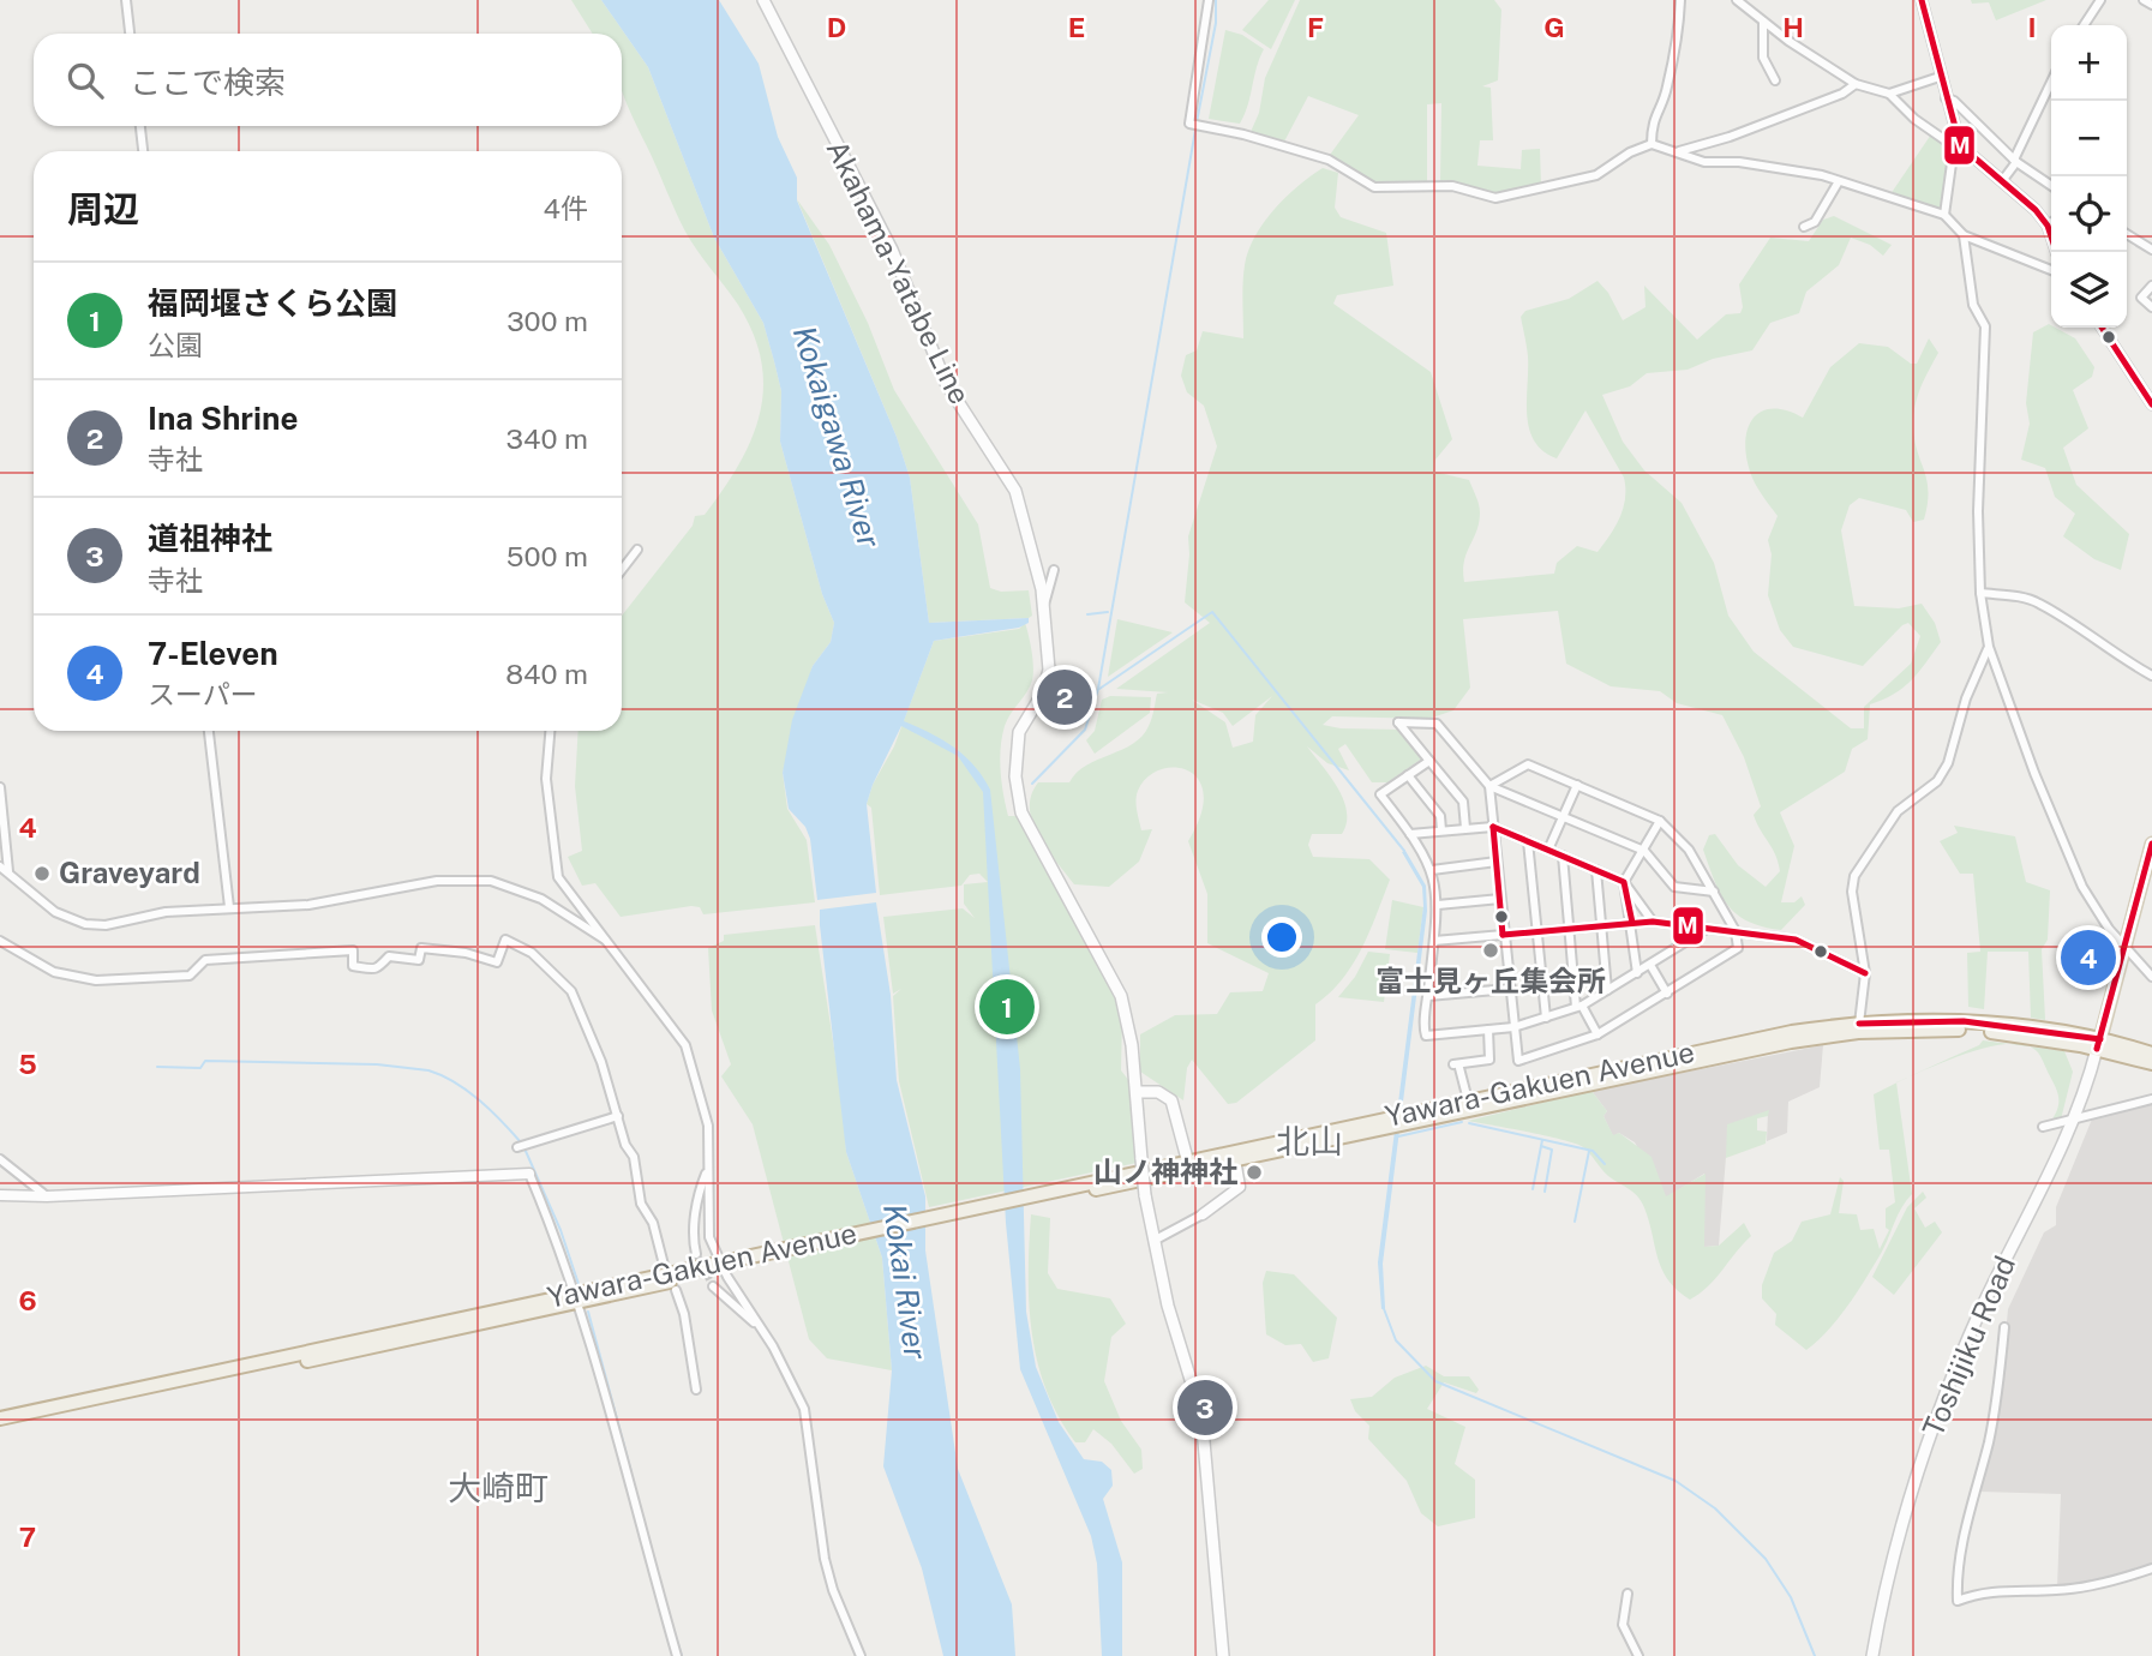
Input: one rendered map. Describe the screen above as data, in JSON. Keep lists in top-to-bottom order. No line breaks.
{"streets":{"highway":["Yawara-Gakuen Avenue"],"main road":["Akahama-Yatabe Line","Toshijiku Road"]},"crossings":[["Yawara-Gakuen Avenue","Toshijiku Road"]],"districts":["北山","大崎町"],"water":["Kokaigawa River","Kokai River"],"places":["Graveyard","富士見ヶ丘集会所","山ノ神神社"],"lines":["transit line M"],"page":{"map_buttons":["+","−"],"search":"ここで検索","heading":["周辺","4件"],"list":[{"mark":"1","name":"福岡堰さくら公園","note":"公園","value":"300 m"},{"mark":"2","name":"Ina Shrine","note":"寺社","value":"340 m"},{"mark":"3","name":"道祖神社","note":"寺社","value":"500 m"},{"mark":"4","name":"7-Eleven","note":"スーパー","value":"840 m"}],"pins":["2","4","1","3"]},"grid":{"columns":["D","E","F","G","H","I"],"rows":["4","5","6","7"]}}
